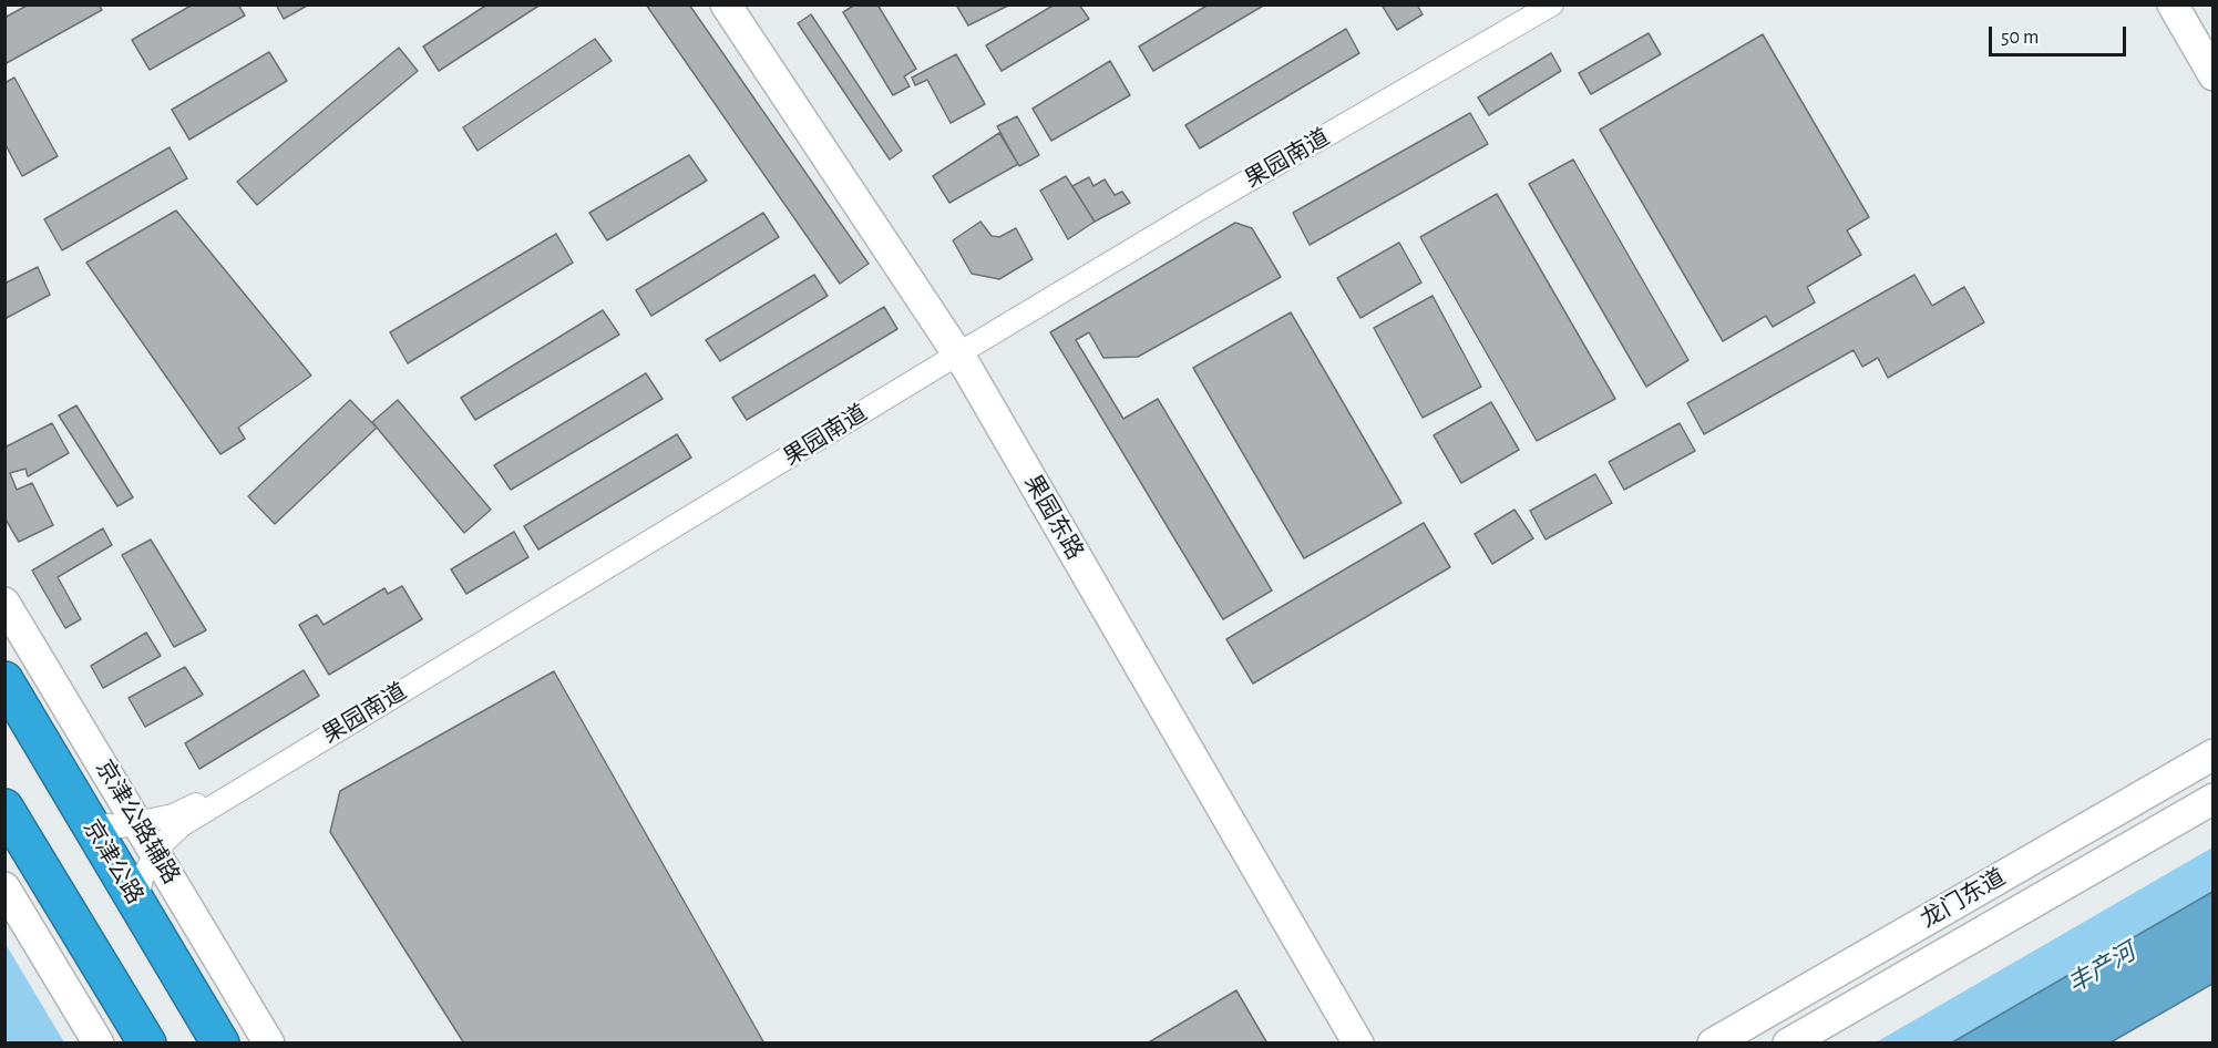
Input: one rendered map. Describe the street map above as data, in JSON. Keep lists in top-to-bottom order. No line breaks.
{"streets":{"highway":["京津公路"],"street":["果园南道","果园东路","京津公路辅路","龙门东道"]},"crossings":[["果园南道","果园东路"],["果园南道","京津公路辅路"],["果园南道","京津公路"]],"water":["丰产河"],"scale_bar":"50 m"}
